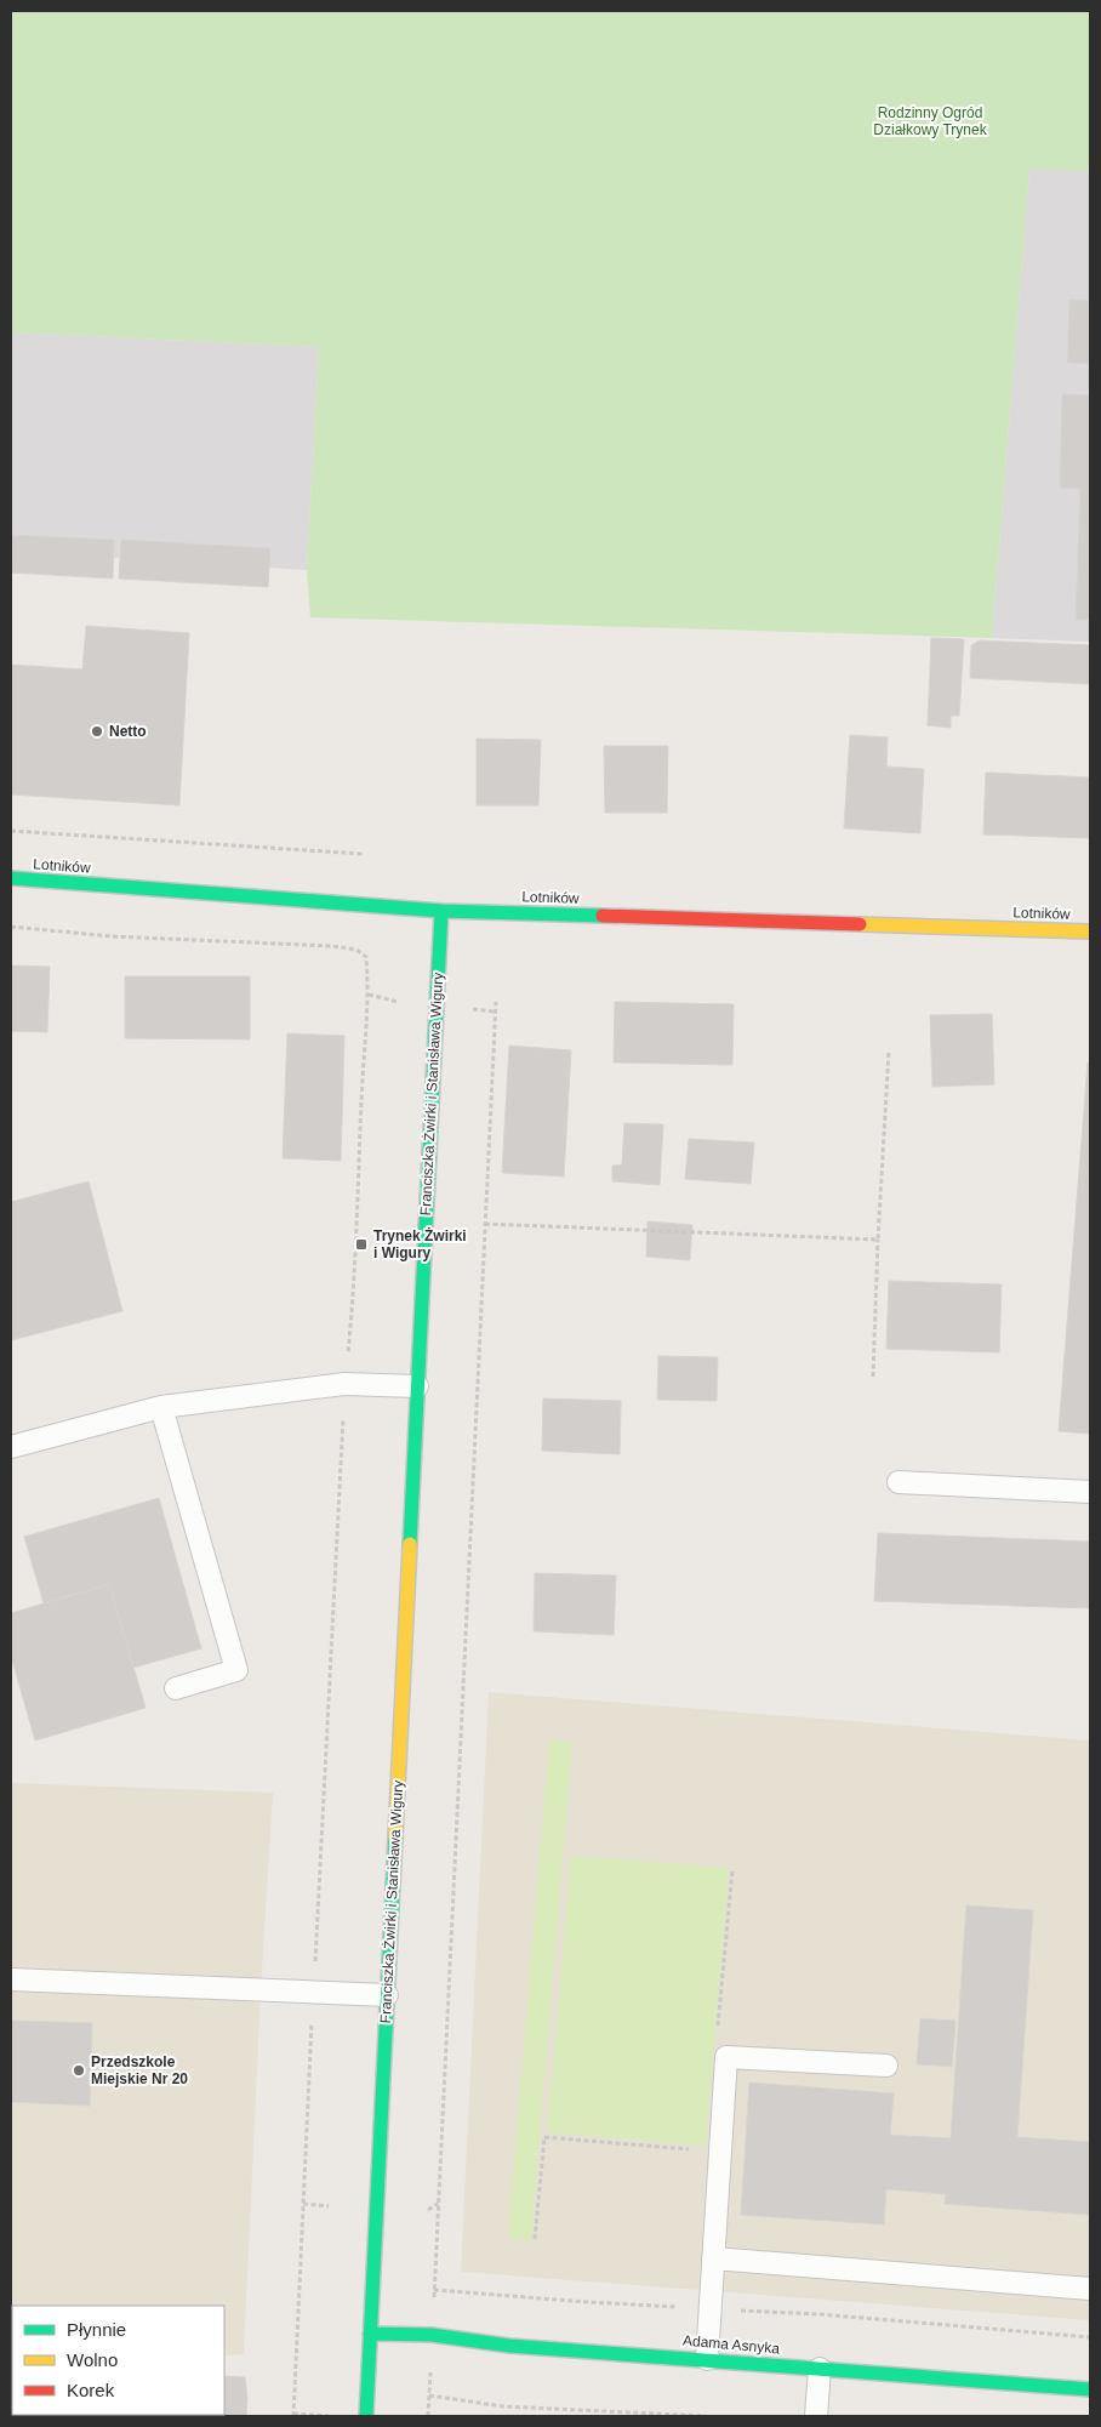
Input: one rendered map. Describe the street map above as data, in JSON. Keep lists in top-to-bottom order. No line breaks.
{"streets":{"street":["Lotników","Franciszka Żwirki i Stanisława Wigury","Adama Asnyka"]},"crossings":[["Lotników","Franciszka Żwirki i Stanisława Wigury"],["Franciszka Żwirki i Stanisława Wigury","Adama Asnyka"]],"parks":["Rodzinny Ogród Działkowy Trynek"],"places":{"other":["Netto","Przedszkole Miejskie Nr 20"],"transit":["Trynek Żwirki i Wigury"]},"legend":["Płynnie","Wolno","Korek"]}
